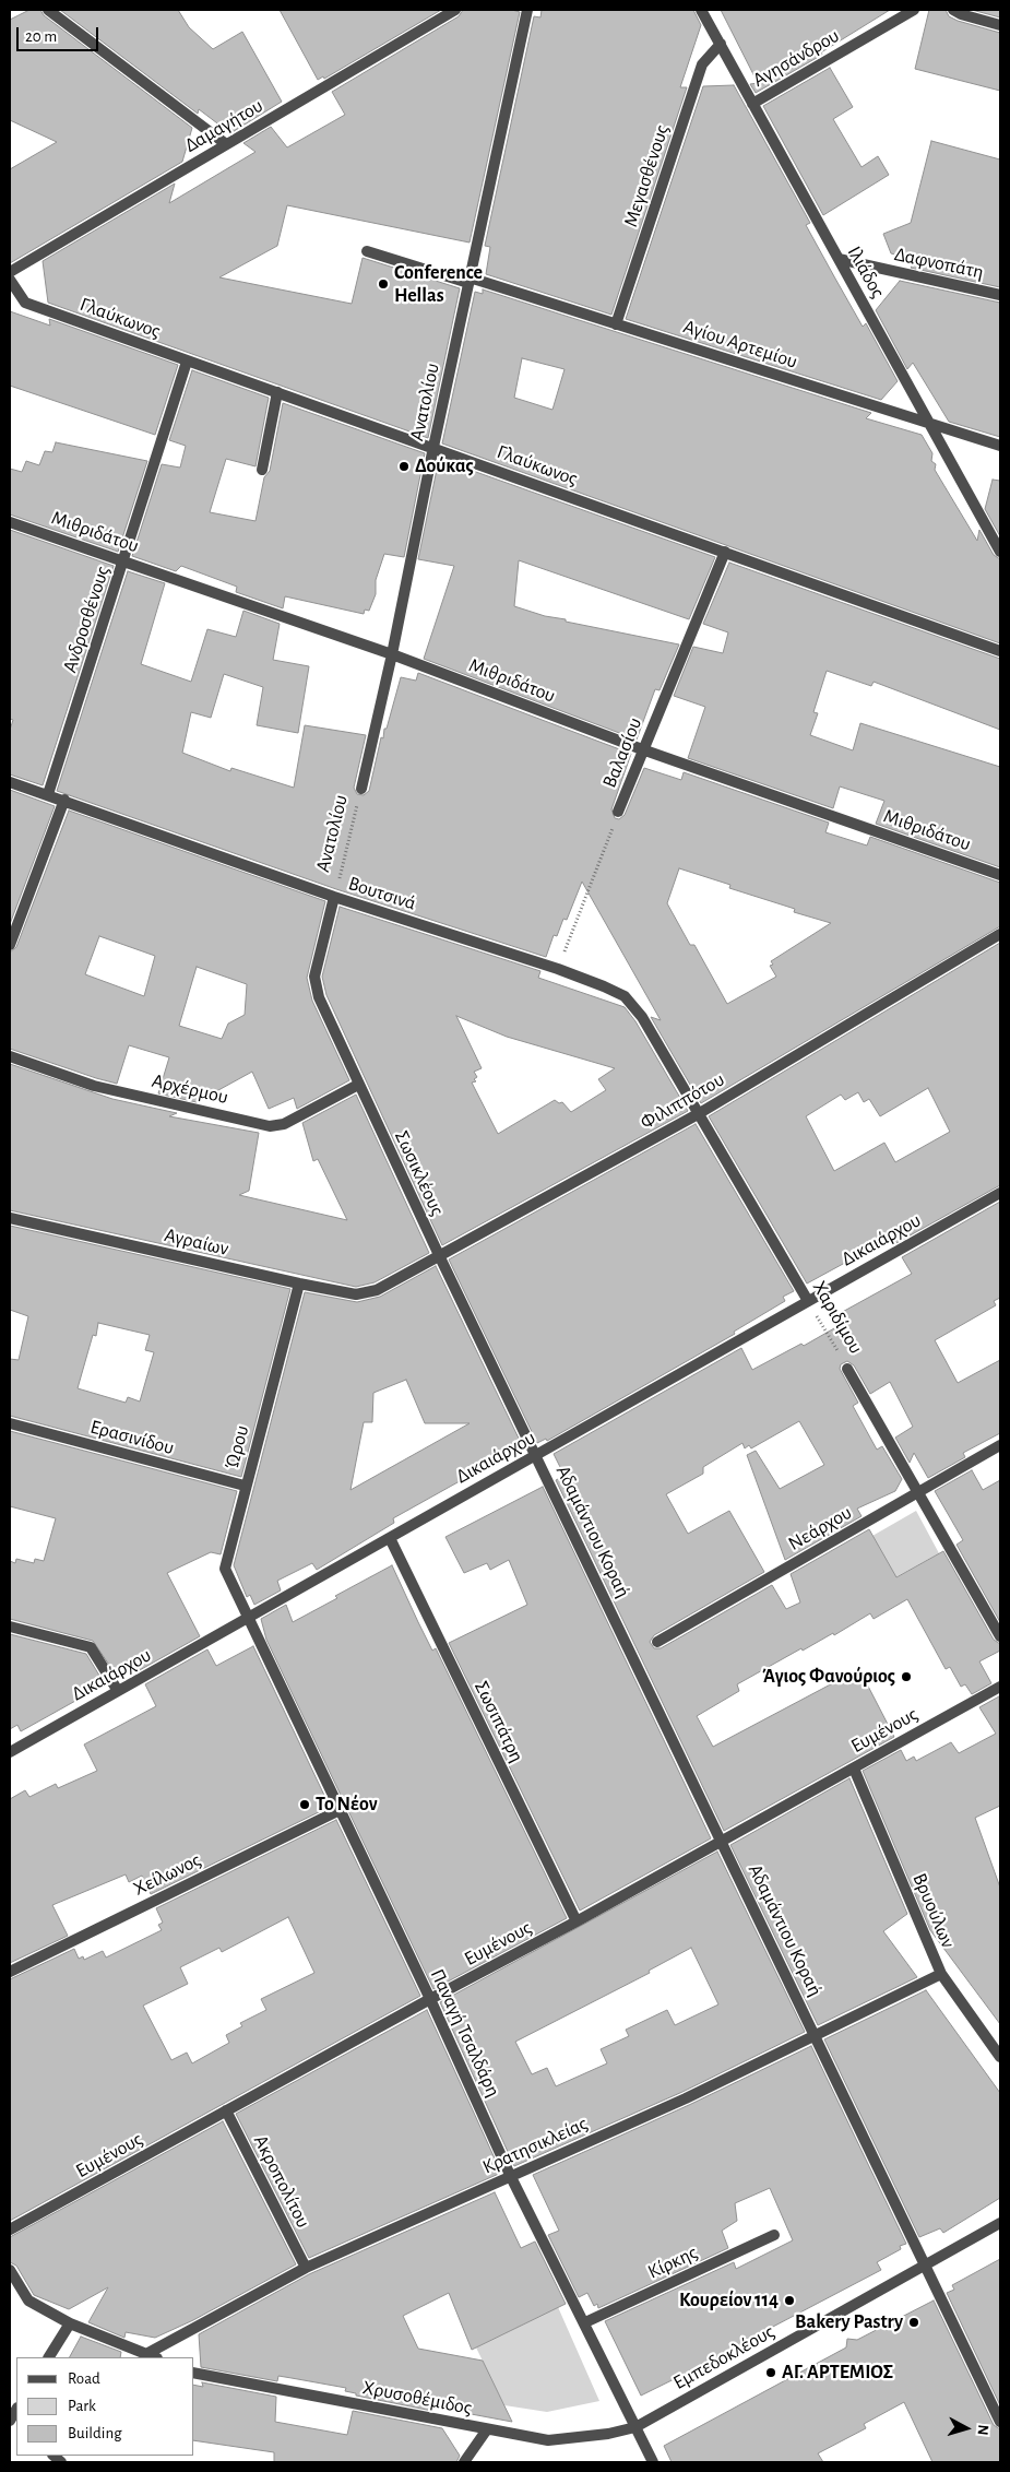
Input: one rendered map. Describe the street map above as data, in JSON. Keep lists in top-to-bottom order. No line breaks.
{"streets":{"street":["Αγησάνδρου","Δαμαγήτου","Μεγασθένους","Δαφνοπάτη","Ιλιάδος","Γλαύκωνος","Αγίου Αρτεμίου","Ανατολίου","Μιθριδάτου","Ανδροσθένους","Βαλασίου","Βουτσινά","Αρχέρμου","Φιλιππότου","Σωσικλέους","Δικαιάρχου","Αγραίων","Χαριδίμου","Ερασινίδου","Ώρου","Νεάρχου","Αδαμάντιου Κοραή","Σωσιπάτρη","Ευμένους","Χείλωνος","Βρυούλων","Παναγή Τσαλδάρη","Κρατησικλείας","Ακροπολίτου","Κίρκης","Εμπεδοκλέους","Χρυσοθέμιδος"]},"crossings":[["Αγησάνδρου","Ιλιάδος"],["Μεγασθένους","Ιλιάδος"],["Μεγασθένους","Αγίου Αρτεμίου"],["Δαφνοπάτη","Ιλιάδος"],["Ιλιάδος","Αγίου Αρτεμίου"],["Γλαύκωνος","Ανατολίου"],["Γλαύκωνος","Ανδροσθένους"],["Γλαύκωνος","Βαλασίου"],["Αγίου Αρτεμίου","Ανατολίου"],["Ανατολίου","Μιθριδάτου"],["Ανατολίου","Βουτσινά"],["Ανατολίου","Σωσικλέους"],["Μιθριδάτου","Ανδροσθένους"],["Μιθριδάτου","Βαλασίου"],["Ανδροσθένους","Βουτσινά"],["Βαλασίου","Βουτσινά"],["Βουτσινά","Σωσικλέους"],["Βουτσινά","Χαριδίμου"],["Αρχέρμου","Σωσικλέους"],["Φιλιππότου","Σωσικλέους"],["Φιλιππότου","Αγραίων"],["Φιλιππότου","Χαριδίμου"],["Σωσικλέους","Δικαιάρχου"],["Σωσικλέους","Αδαμάντιου Κοραή"],["Δικαιάρχου","Χαριδίμου"],["Δικαιάρχου","Ώρου"],["Δικαιάρχου","Αδαμάντιου Κοραή"],["Δικαιάρχου","Σωσιπάτρη"],["Δικαιάρχου","Παναγή Τσαλδάρη"],["Αγραίων","Ώρου"],["Χαριδίμου","Νεάρχου"],["Ερασινίδου","Ώρου"],["Ώρου","Παναγή Τσαλδάρη"],["Αδαμάντιου Κοραή","Ευμένους"],["Αδαμάντιου Κοραή","Κρατησικλείας"],["Αδαμάντιου Κοραή","Εμπεδοκλέους"],["Σωσιπάτρη","Ευμένους"],["Ευμένους","Βρυούλων"],["Ευμένους","Παναγή Τσαλδάρη"],["Ευμένους","Ακροπολίτου"],["Χείλωνος","Παναγή Τσαλδάρη"],["Βρυούλων","Κρατησικλείας"],["Παναγή Τσαλδάρη","Κρατησικλείας"],["Παναγή Τσαλδάρη","Κίρκης"],["Παναγή Τσαλδάρη","Εμπεδοκλέους"],["Παναγή Τσαλδάρη","Χρυσοθέμιδος"],["Κρατησικλείας","Ακροπολίτου"],["Εμπεδοκλέους","Χρυσοθέμιδος"]],"places":["Conference Hellas","Δούκας","Άγιος Φανούριος","Το Νέον","Κουρείον 114","Bakery Pastry","ΑΓ. ΑΡΤΕΜΙΟΣ"],"legend":["Road","Park","Building"],"scale_bar":"20 m","north":"right"}
